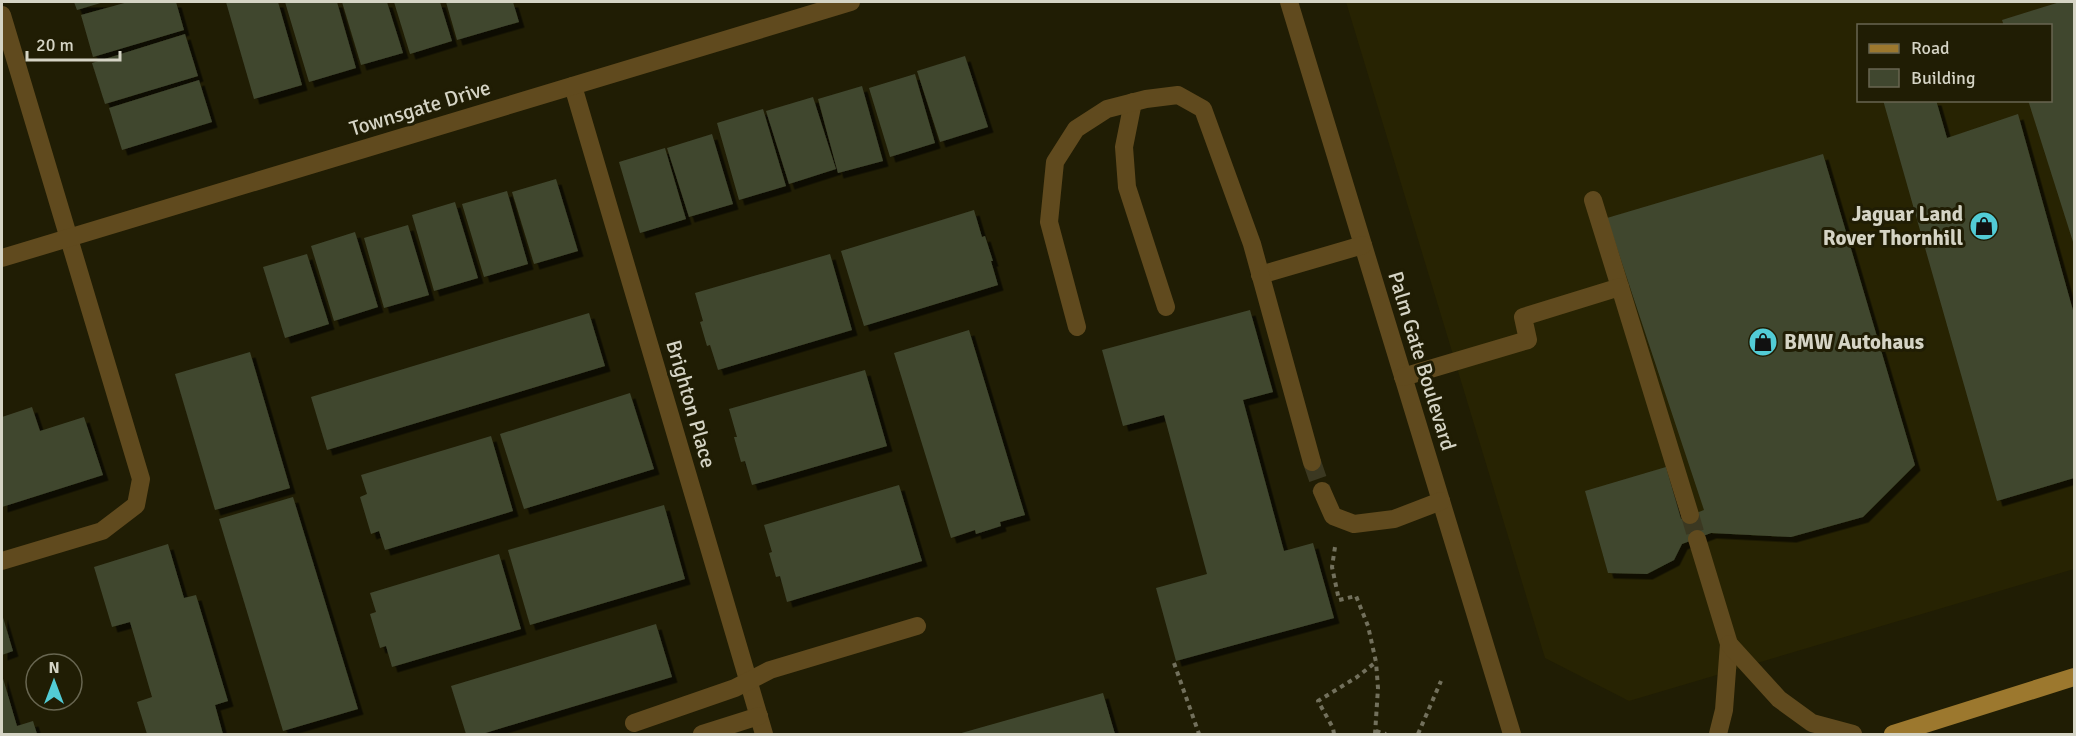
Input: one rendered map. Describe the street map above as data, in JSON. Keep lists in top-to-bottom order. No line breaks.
{"streets":{"street":["Townsgate Drive","Palm Gate Boulevard","Brighton Place"]},"crossings":[["Townsgate Drive","Brighton Place"]],"places":{"shop":["Jaguar Land Rover Thornhill","BMW Autohaus"]},"legend":["Road","Building"],"scale_bar":"20 m","north":"top"}
